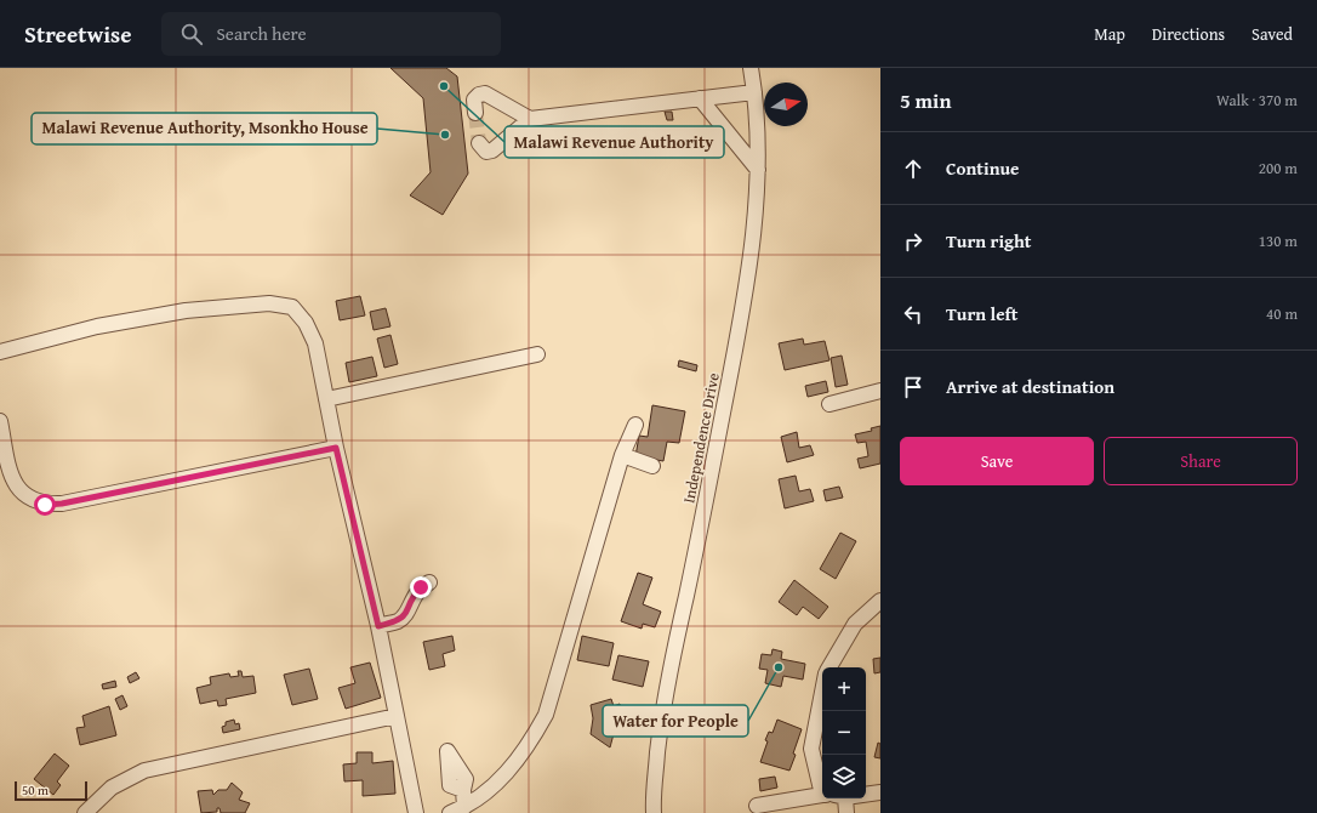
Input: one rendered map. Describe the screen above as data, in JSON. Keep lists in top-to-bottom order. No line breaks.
{"streets":{"street":["Independence Drive"]},"places":["Malawi Revenue Authority","Malawi Revenue Authority, Msonkho House","Water for People"],"scale_bar":"50 m","north":"right","page":{"header":"Streetwise","search":"Search here","nav":["Map","Directions","Saved"],"heading":["5 min","Walk · 370 m"],"list":[["Continue","200 m"],["Turn right","130 m"],["Turn left","40 m"],"Arrive at destination"],"buttons":["Save","Share"],"map_buttons":["+","−"],"scale":"50 m"}}
